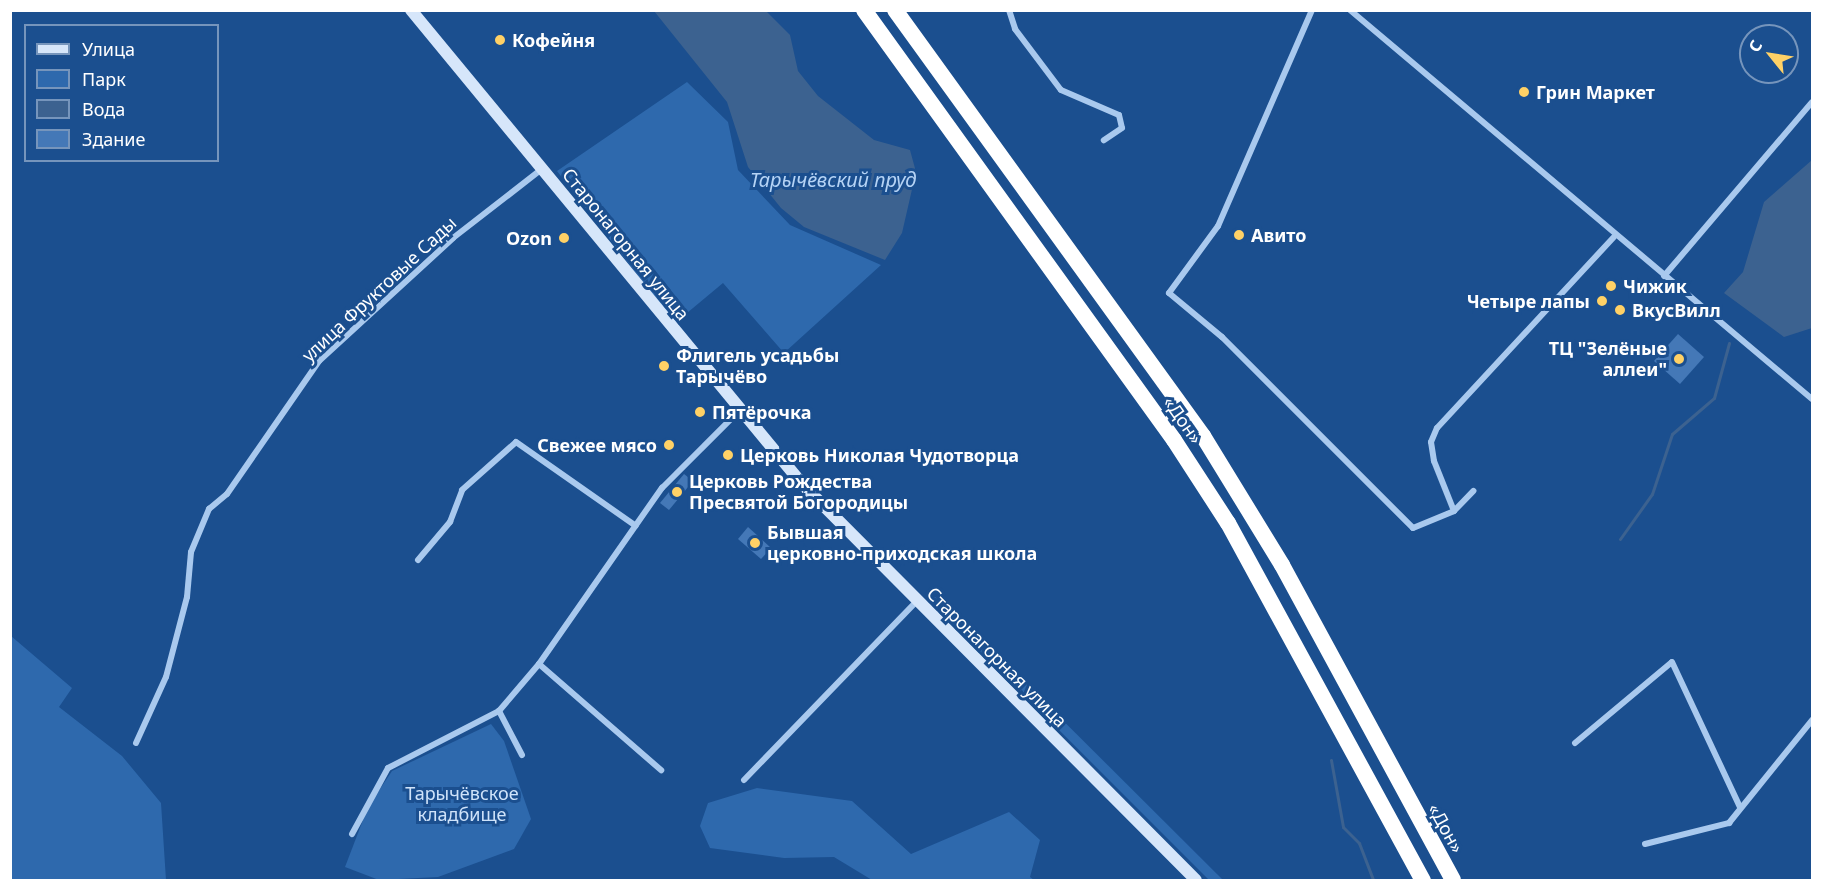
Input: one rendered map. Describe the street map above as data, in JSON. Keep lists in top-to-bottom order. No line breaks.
{"streets":{"highway":["«Дон»"],"main road":["Старонагорная улица"],"street":["улица Фруктовые Сады"]},"crossings":[["Старонагорная улица","улица Фруктовые Сады"]],"water":["Тарычёвский пруд"],"parks":["Тарычёвское кладбище"],"places":["Кофейня","Грин Маркет","Авито","Ozon","Чижик","Четыре лапы","ВкусВилл","ТЦ \"Зелёные аллеи\"","Флигель усадьбы Тарычёво","Пятёрочка","Свежее мясо","Церковь Николая Чудотворца","Церковь Рождества Пресвятой Богородицы","Бывшая церковно-приходская школа"],"legend":["Улица","Парк","Вода","Здание"],"north":"top left"}
